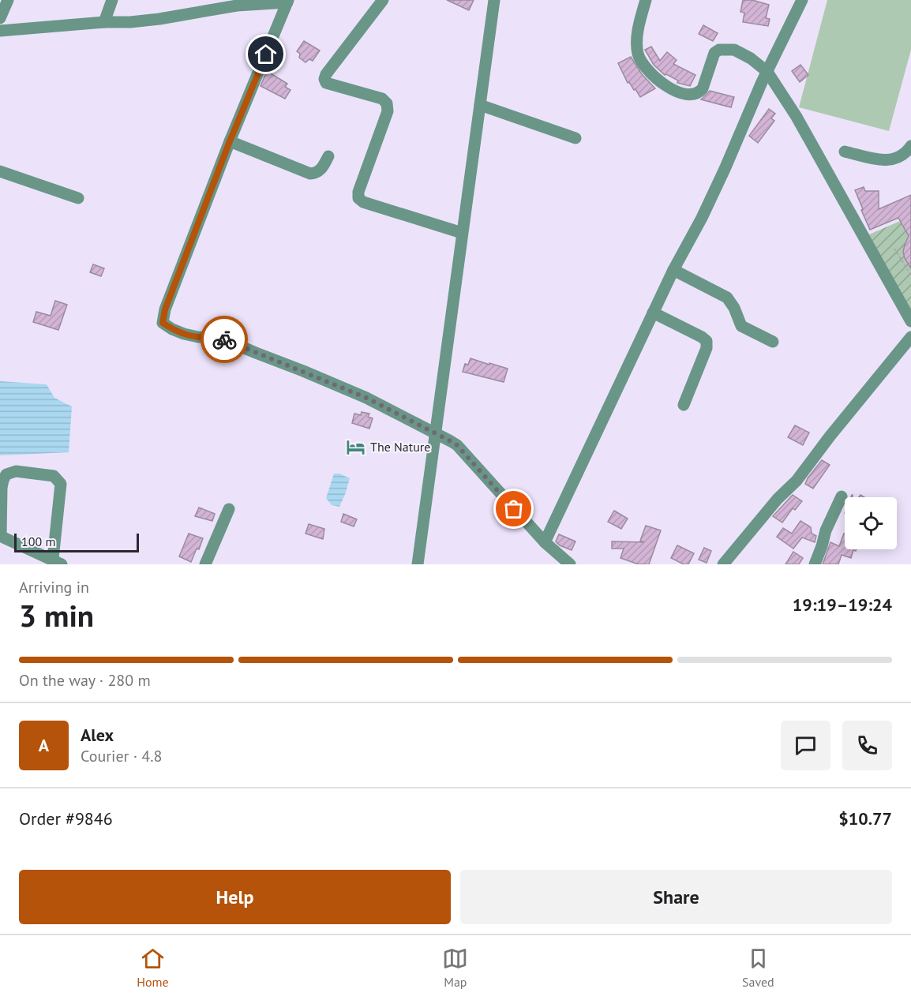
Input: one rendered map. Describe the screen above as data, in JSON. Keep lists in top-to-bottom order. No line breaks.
{"places":{"hotel":["The Nature"]},"scale_bar":"100 m","page":{"scale":"100 m","heading":["3 min","Arriving in","19:19–19:24"],"panel":["Alex","Courier · 4.8","Order #9846","$10.77"],"bar":"On the way · 280 m","round":"A","buttons":["Help","Share"],"tabs":["Home","Map","Saved"]}}
